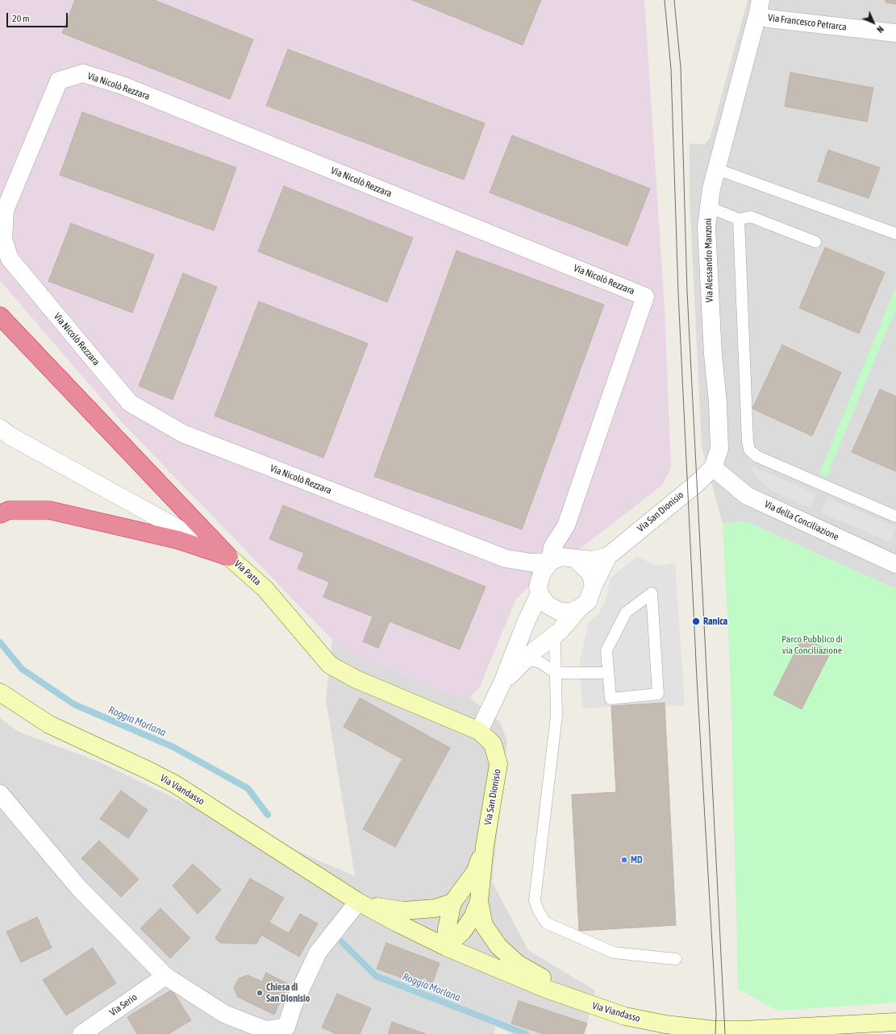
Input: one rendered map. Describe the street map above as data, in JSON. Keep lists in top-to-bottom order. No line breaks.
{"streets":{"street":["Via Francesco Petrarca","Via Nicolò Rezzara","Via Alessandro Manzoni","Via San Dionisio","Via della Conciliazione","Via Patta","Via Viandasso","Via Serio"]},"crossings":[["Via Francesco Petrarca","Via Alessandro Manzoni"],["Via Nicolò Rezzara","Via San Dionisio"],["Via Alessandro Manzoni","Via San Dionisio"],["Via Alessandro Manzoni","Via della Conciliazione"],["Via San Dionisio","Via della Conciliazione"],["Via San Dionisio","Via Patta"]],"water":["Roggia Morlana"],"parks":["Parco Pubblico di via Conciliazione"],"places":["Ranica","MD","Chiesa di San Dionisio"],"scale_bar":"20 m","north":"bottom right"}
